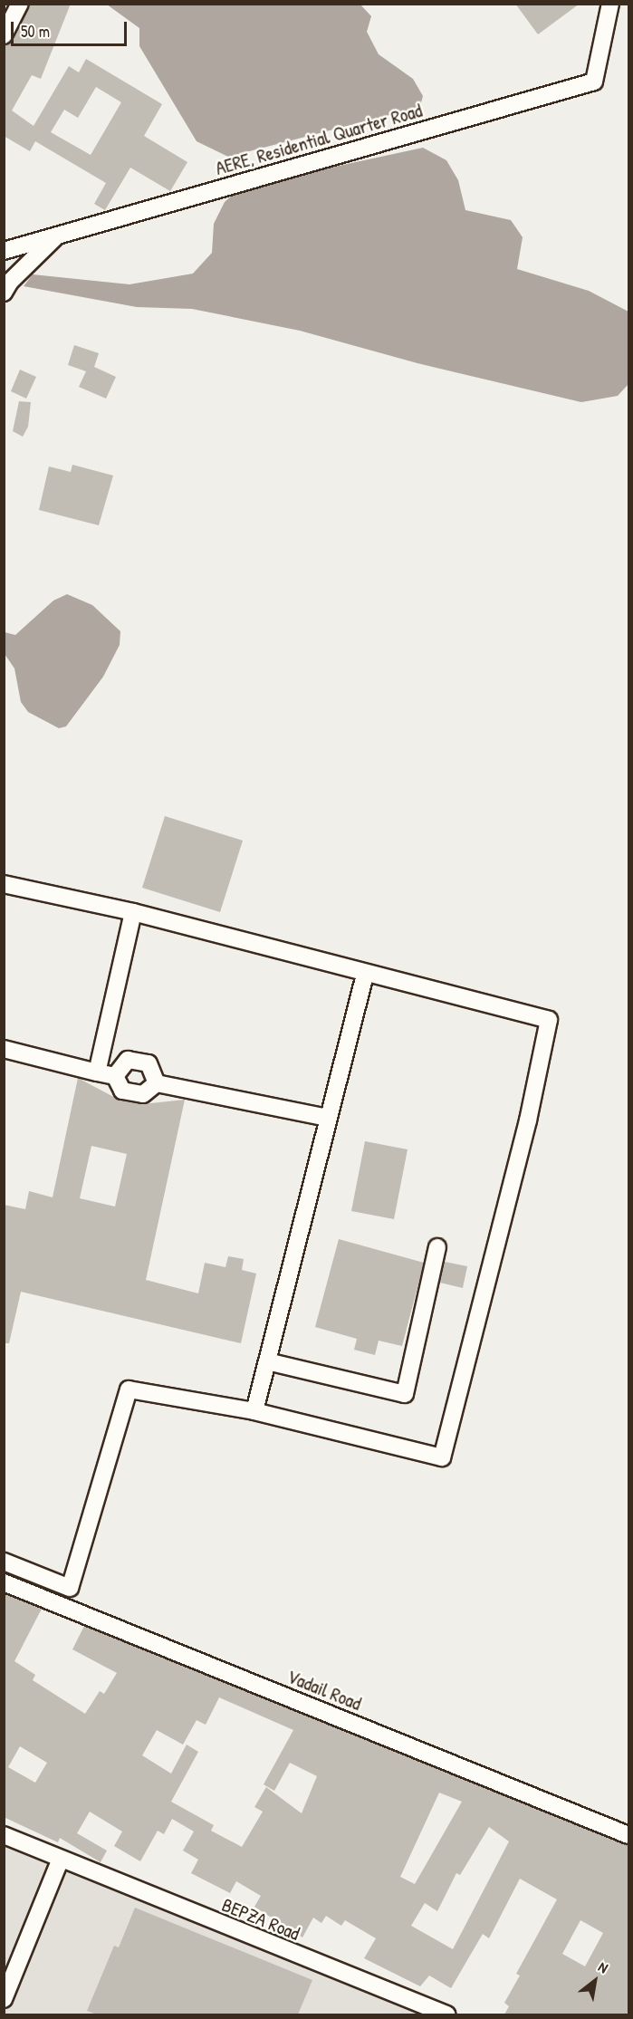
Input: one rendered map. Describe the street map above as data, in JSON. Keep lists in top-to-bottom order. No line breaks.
{"streets":{"street":["AERE, Residential Quarter Road","Vadail Road","BEPZA Road"]},"scale_bar":"50 m","north":"top right"}
